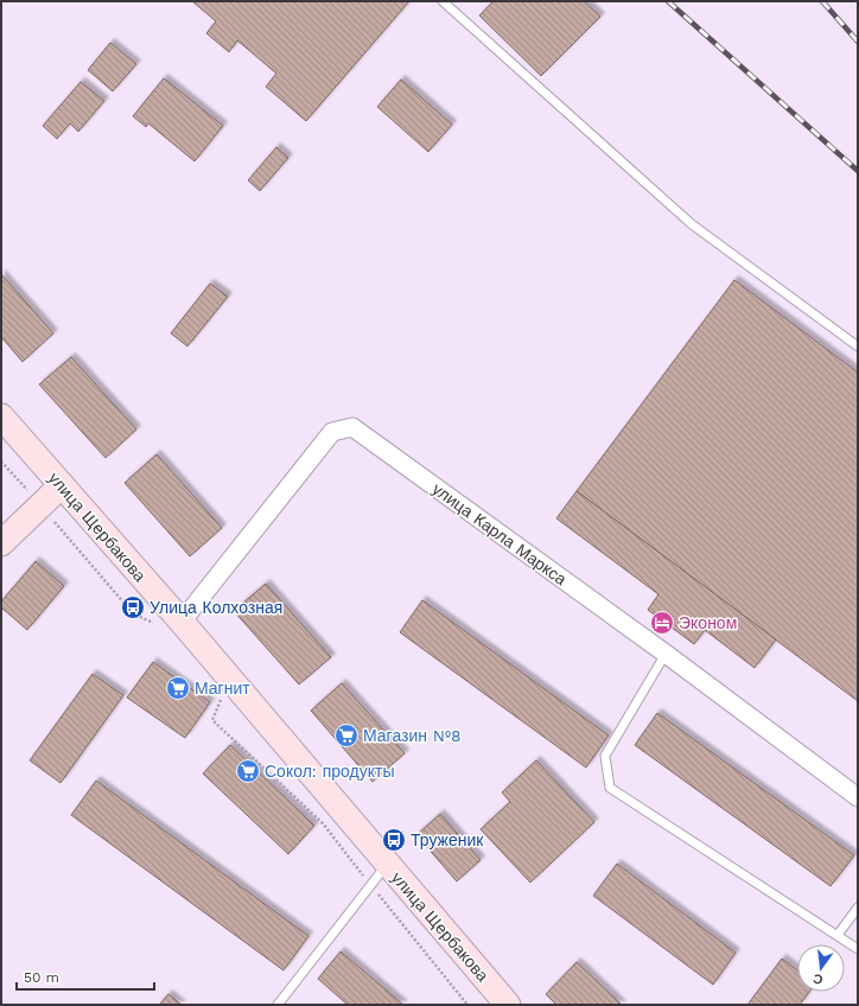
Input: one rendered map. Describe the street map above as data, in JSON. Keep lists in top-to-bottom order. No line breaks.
{"streets":{"main road":["улица Щербакова"],"street":["улица Карла Маркса"]},"crossings":[["улица Щербакова","улица Карла Маркса"]],"places":{"bus stop":["Улица Колхозная","Труженик"],"hotel":["Эконом"],"supermarket":["Магнит","Магазин №8","Сокол: продукты"]},"scale_bar":"50 m","north":"bottom"}
